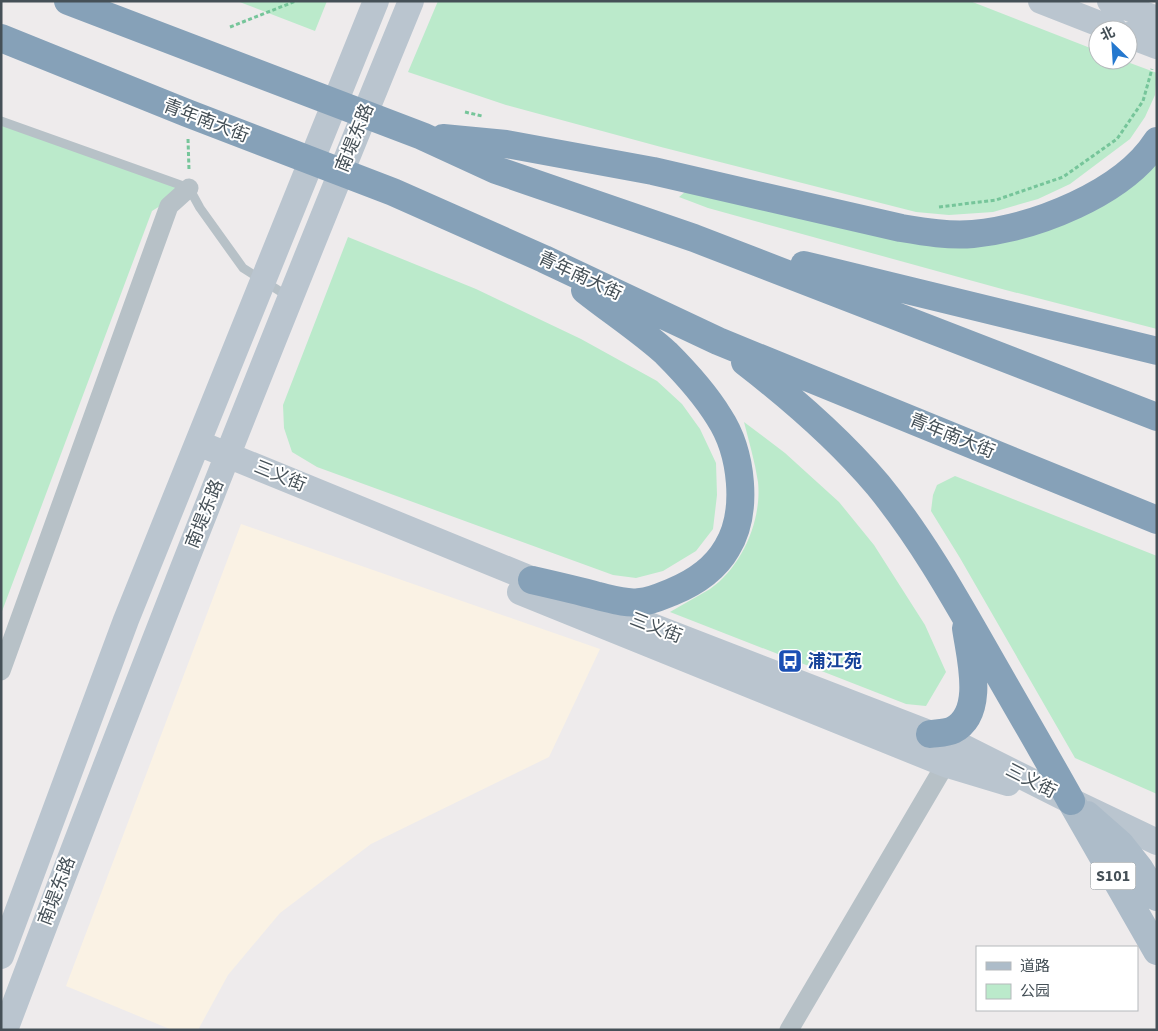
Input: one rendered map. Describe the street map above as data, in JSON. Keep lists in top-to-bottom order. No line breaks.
{"streets":{"highway":["青年南大街"],"main road":["南堤东路","三义街","S101"]},"crossings":[["南堤东路","三义街"],["三义街","S101"]],"places":{"bus stop":["浦江苑"]},"legend":["道路","公园"],"north":"top left"}
